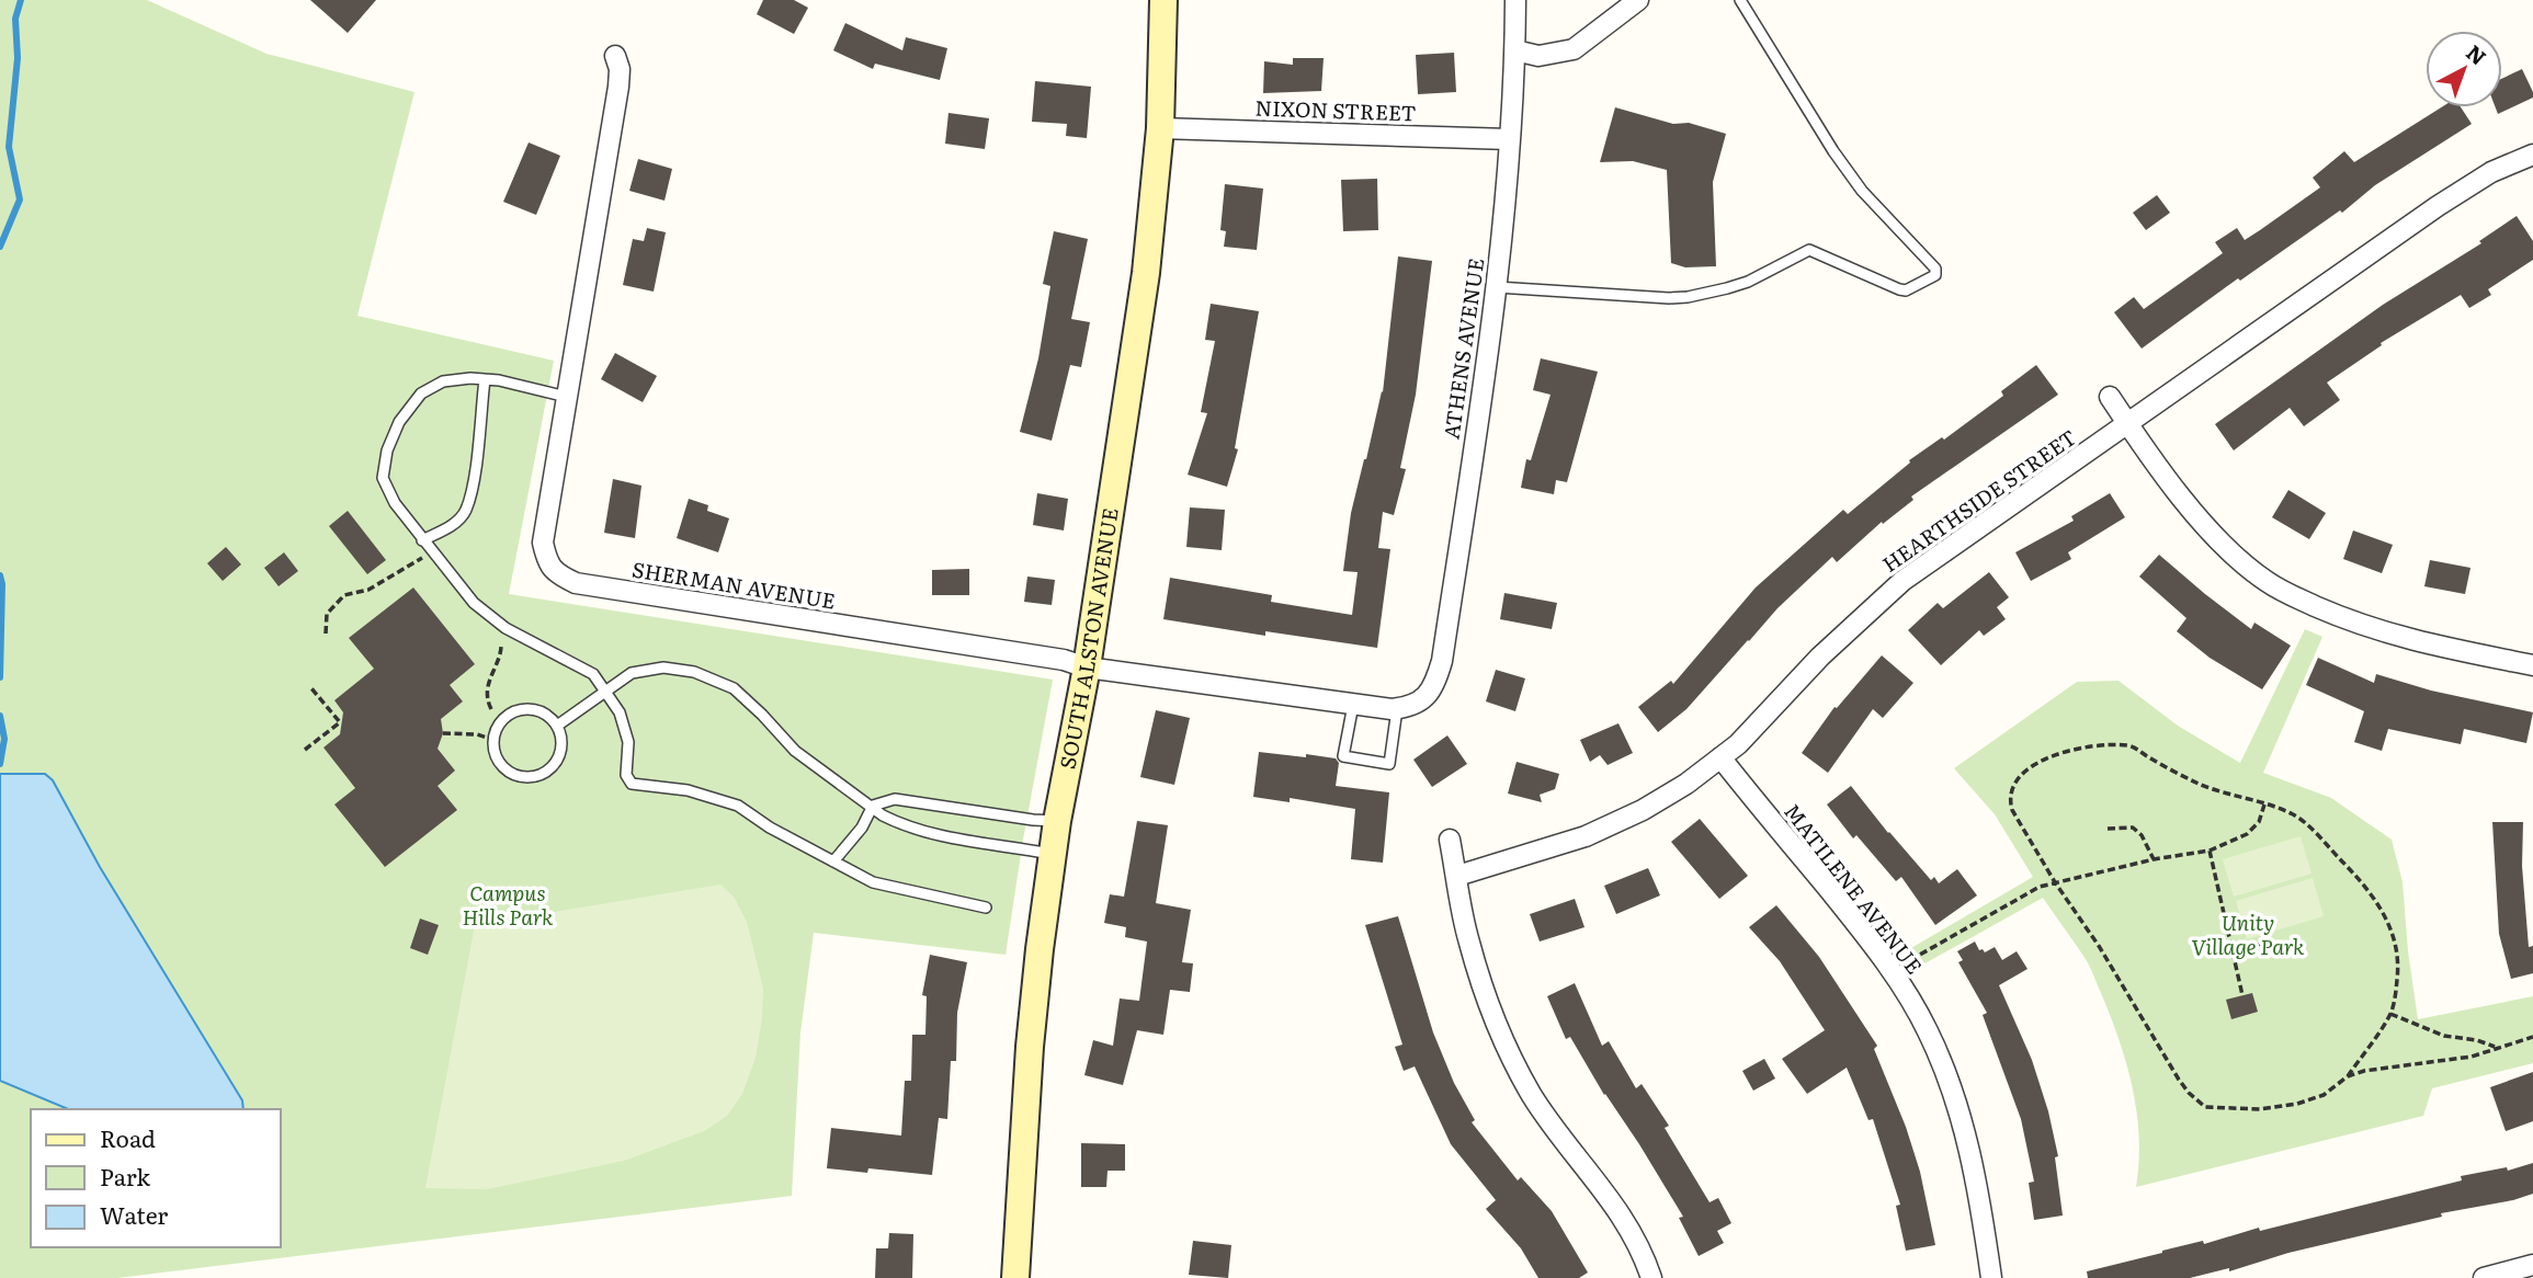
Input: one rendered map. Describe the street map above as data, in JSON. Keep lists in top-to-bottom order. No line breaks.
{"streets":{"street":["NIXON STREET","ATHENS AVENUE","HEARTHSIDE STREET","SHERMAN AVENUE","SOUTH ALSTON AVENUE","MATILENE AVENUE"]},"crossings":[["NIXON STREET","ATHENS AVENUE"],["NIXON STREET","SOUTH ALSTON AVENUE"],["ATHENS AVENUE","SHERMAN AVENUE"],["HEARTHSIDE STREET","MATILENE AVENUE"],["SHERMAN AVENUE","SOUTH ALSTON AVENUE"]],"parks":["Campus Hills Park","Unity Village Park"],"legend":["Road","Park","Water"],"north":"top right"}
